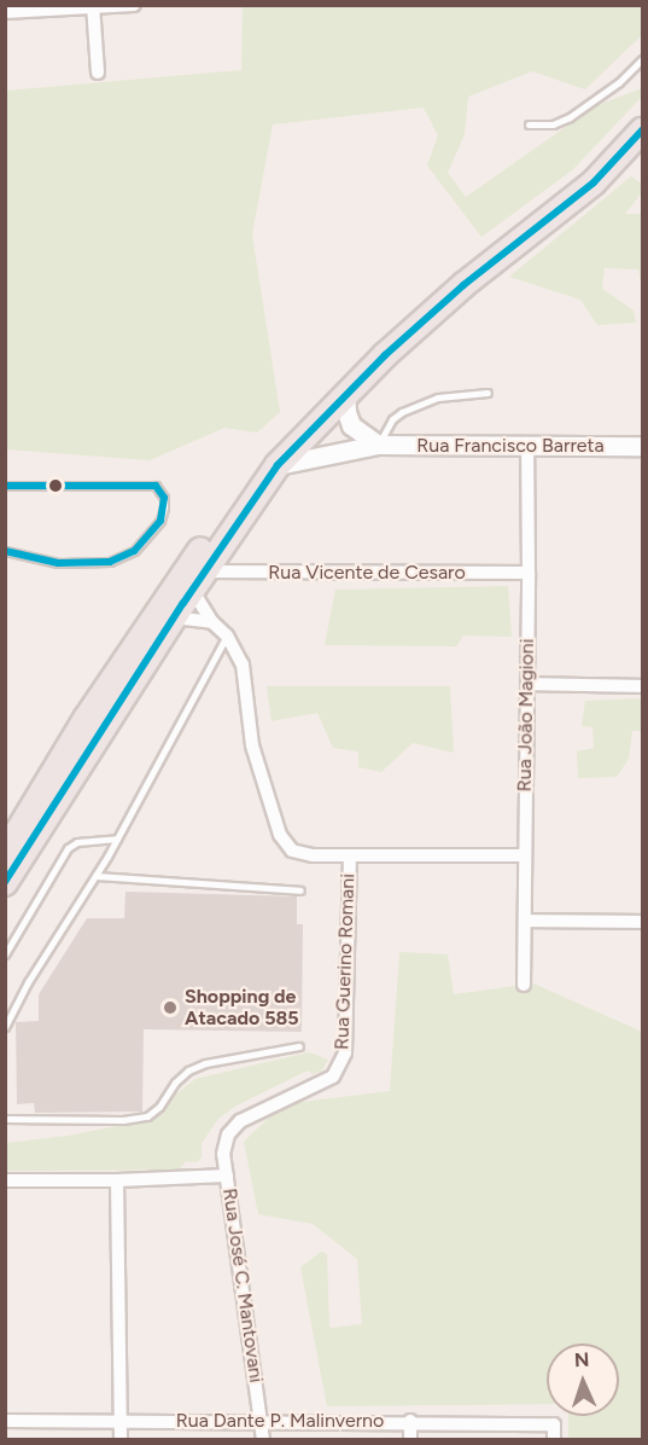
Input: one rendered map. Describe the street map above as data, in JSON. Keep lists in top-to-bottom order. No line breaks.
{"streets":{"street":["Rua Francisco Barreta","Rua Vicente de Cesaro","Rua João Magioni","Rua Guerino Romani","Rua José C. Mantovani","Rua Dante P. Malinverno"]},"crossings":[["Rua Francisco Barreta","Rua João Magioni"],["Rua Vicente de Cesaro","Rua João Magioni"],["Rua Guerino Romani","Rua José C. Mantovani"],["Rua José C. Mantovani","Rua Dante P. Malinverno"]],"places":["Shopping de Atacado 585"],"north":"top"}
